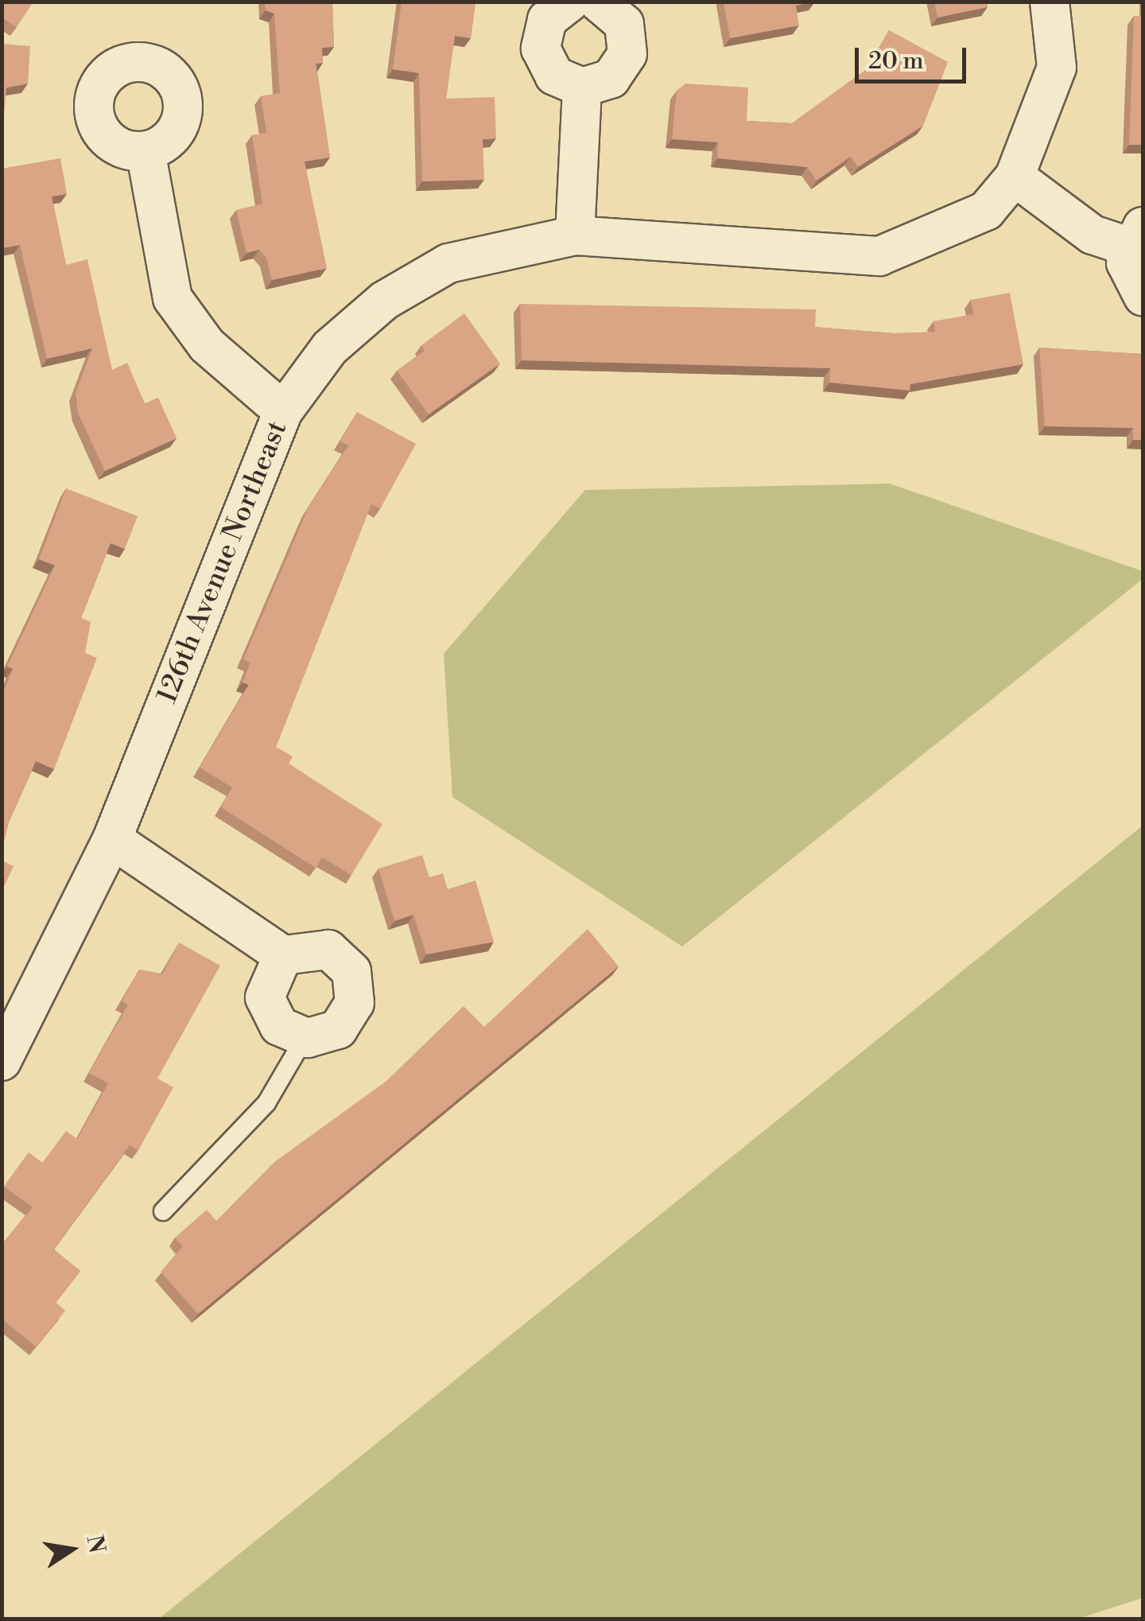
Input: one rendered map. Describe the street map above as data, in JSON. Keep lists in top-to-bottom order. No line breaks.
{"streets":{"street":["126th Avenue Northeast"]},"scale_bar":"20 m","north":"right"}
